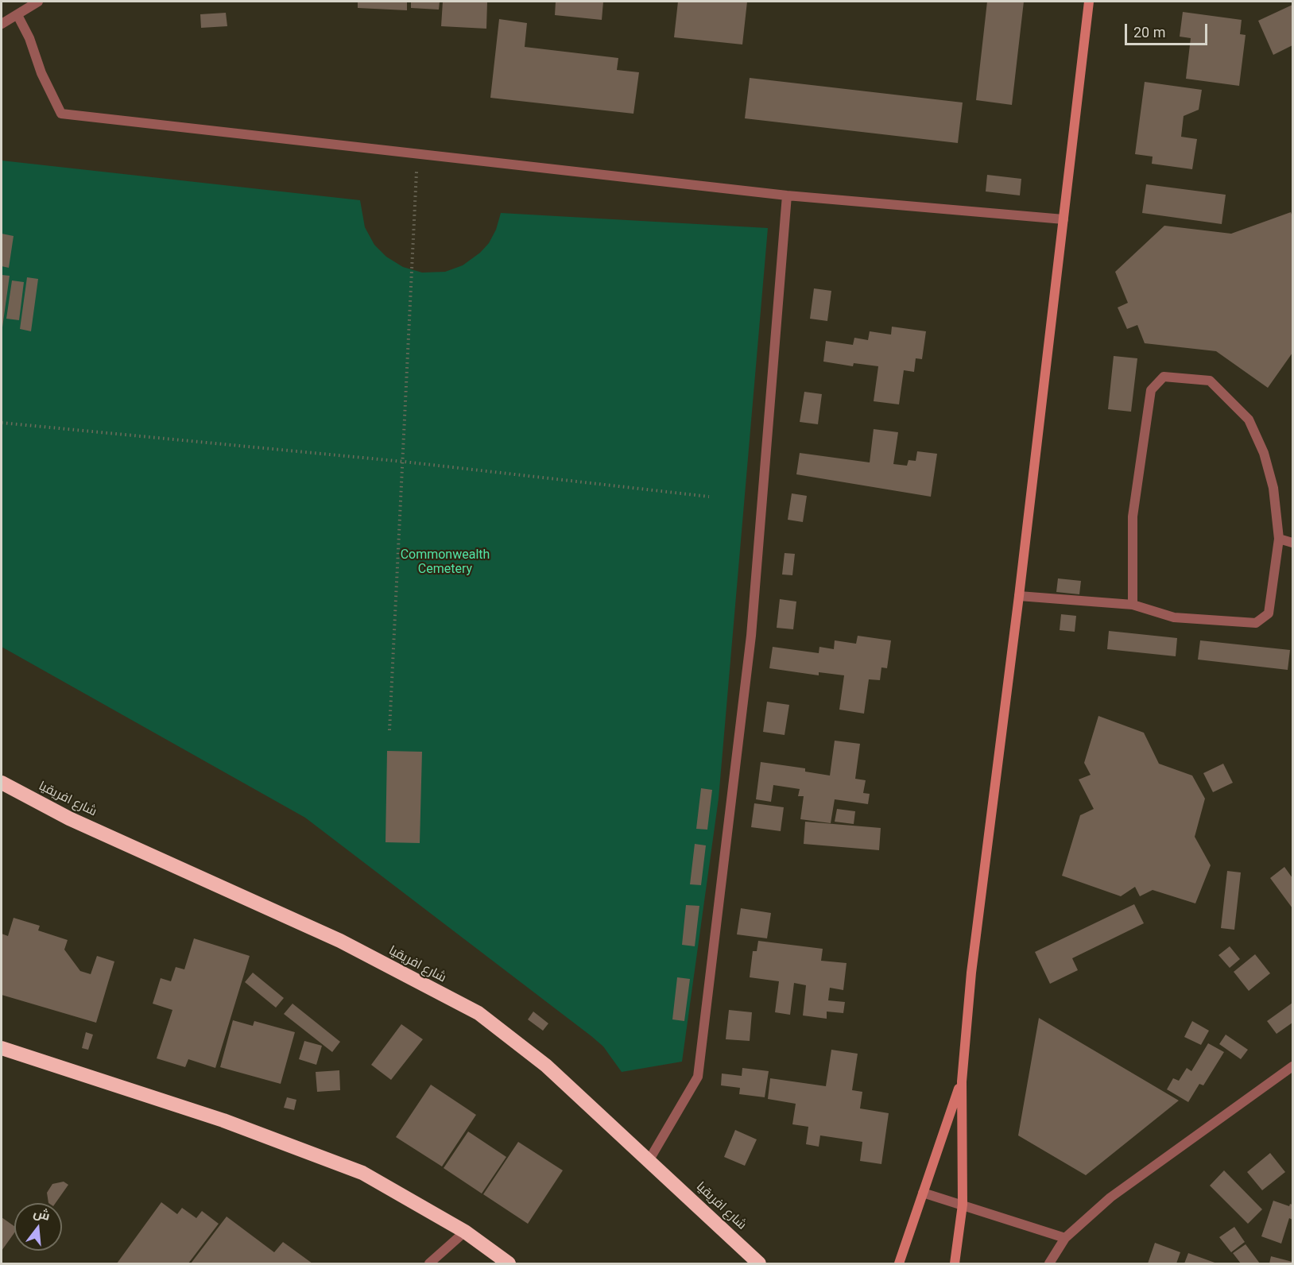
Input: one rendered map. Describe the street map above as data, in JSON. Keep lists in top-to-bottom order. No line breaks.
{"streets":{"highway":["شارع افريقيا"]},"parks":["Commonwealth Cemetery"],"scale_bar":"20 m","north":"top"}
